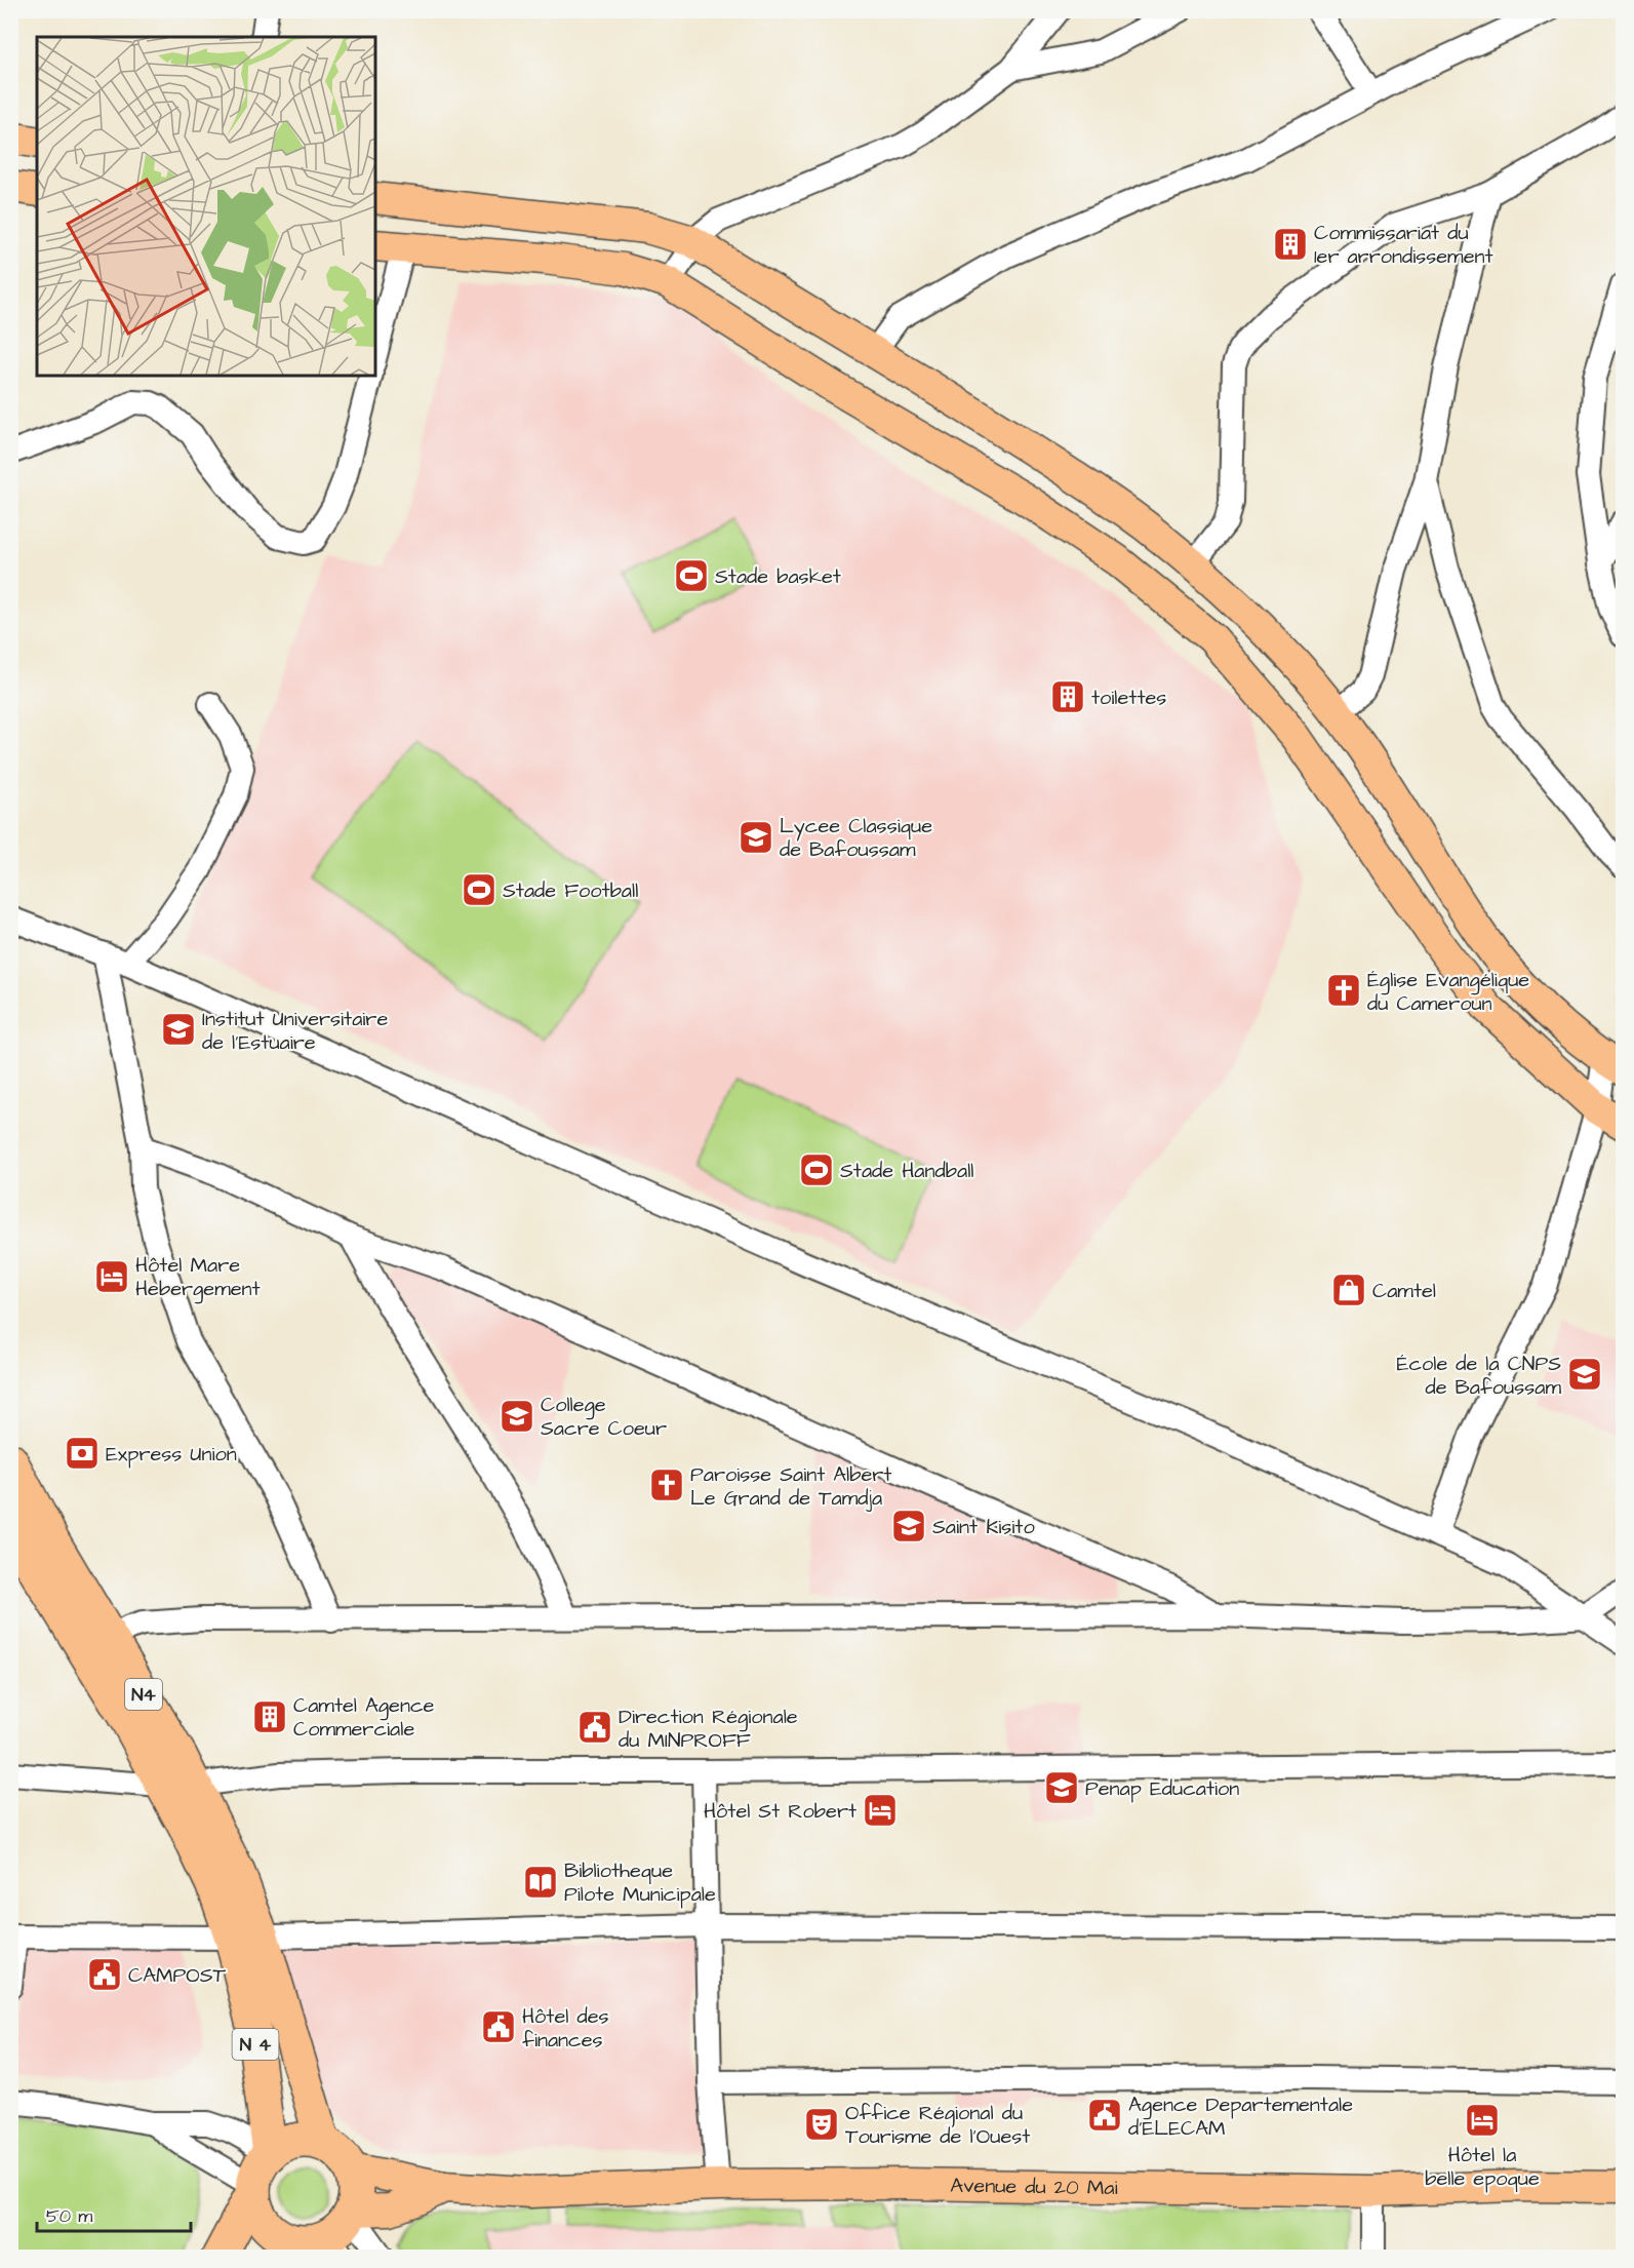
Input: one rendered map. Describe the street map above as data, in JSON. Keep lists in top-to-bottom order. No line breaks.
{"streets":{"highway":["N4","N 4"],"main road":["Avenue du 20 Mai"]},"crossings":[["N4","N 4"],["N 4","Avenue du 20 Mai"]],"places":{"building":["Commissariat du 1er arrondissement","toilettes","Camtel Agence Commerciale"],"sports":["Stade basket","Stade Football","Stade Handball"],"school or university":["Lycee Classique de Bafoussam","Institut Universitaire de l'Estuaire","École de la CNPS de Bafoussam","College Sacre Coeur","Saint Kisito","Penap Education"],"church":["Église Evangélique du Cameroun","Paroisse Saint Albert Le Grand de Tamdja"],"hotel":["Hôtel Mare Hebergement","Hôtel St Robert","Hôtel la belle epoque"],"shop":["Camtel"],"bank":["Express Union"],"public building":["Direction Régionale du MINPROFF","CAMPOST","Hôtel des finances","Agence Departementale d'ELECAM"],"library":["Bibliotheque Pilote Municipale"],"theatre":["Office Régional du Tourisme de l'Ouest"]},"scale_bar":"50 m"}
